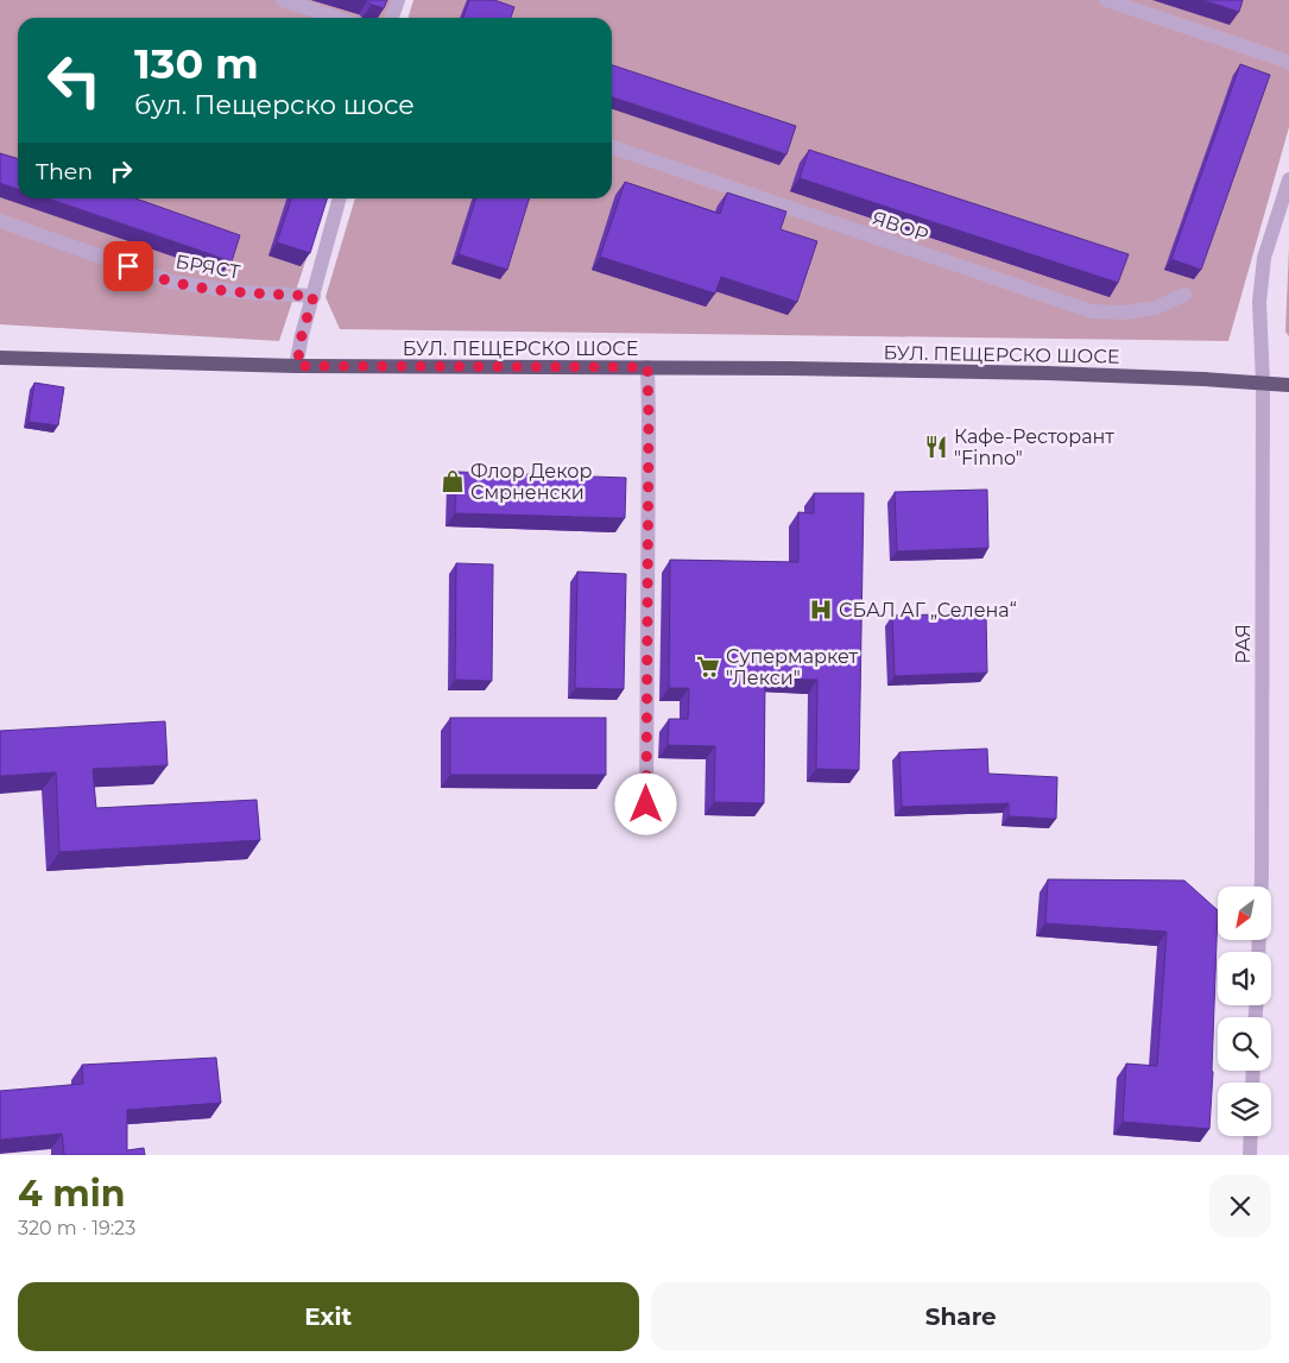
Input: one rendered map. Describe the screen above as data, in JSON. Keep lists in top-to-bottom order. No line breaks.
{"streets":{"main road":["БУЛ. ПЕЩЕРСКО ШОСЕ"],"street":["ЯВОР","БРЯСТ","РАЯ"]},"crossings":[["БУЛ. ПЕЩЕРСКО ШОСЕ","РАЯ"]],"places":{"restaurant":["Кафе-Ресторант \"Finno\""],"shop":["Флор Декор Смрненски"],"hospital":["СБАЛ АГ „Селена“"],"supermarket":["Супермаркет \"Лекси\""]},"north":"bottom left","page":{"turn":["130 m","бул. Пещерско шосе"],"then":"Then","heading":["4 min","320 m · 19:23"],"buttons":["Exit","Share"]}}
